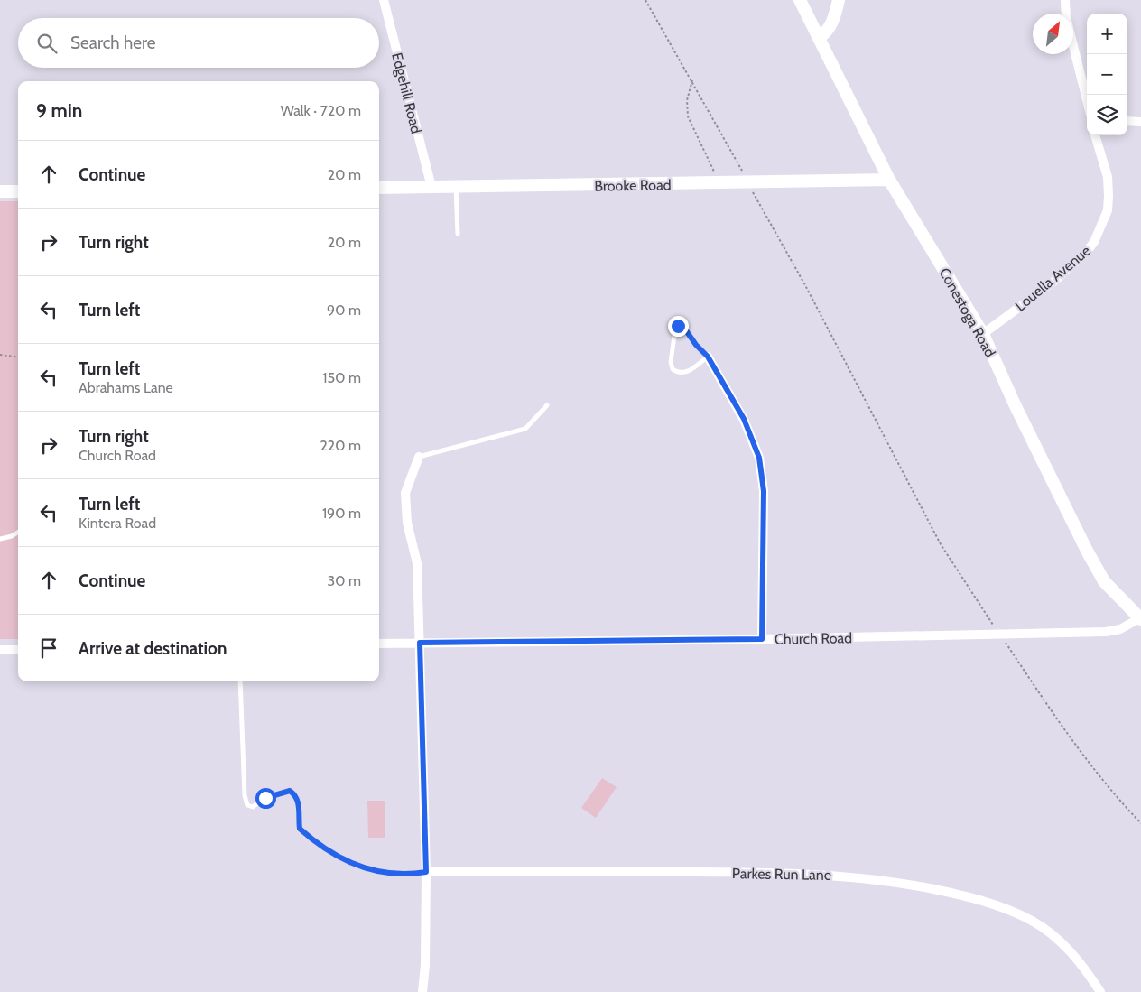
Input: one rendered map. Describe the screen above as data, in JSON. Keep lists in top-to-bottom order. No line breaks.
{"streets":{"main road":["Brooke Road","Conestoga Road"],"street":["Edgehill Road","Louella Avenue","Church Road","Parkes Run Lane"]},"crossings":[["Edgehill Road","Brooke Road"],["Brooke Road","Conestoga Road"],["Louella Avenue","Conestoga Road"],["Conestoga Road","Church Road"]],"north":"top right","page":{"map_buttons":["+","−"],"search":"Search here","heading":["9 min","Walk · 720 m"],"list":[["Continue","20 m"],["Turn right","20 m"],["Turn left","90 m"],["Turn left","Abrahams Lane","150 m"],["Turn right","Church Road","220 m"],["Turn left","Kintera Road","190 m"],["Continue","30 m"],"Arrive at destination"]}}
